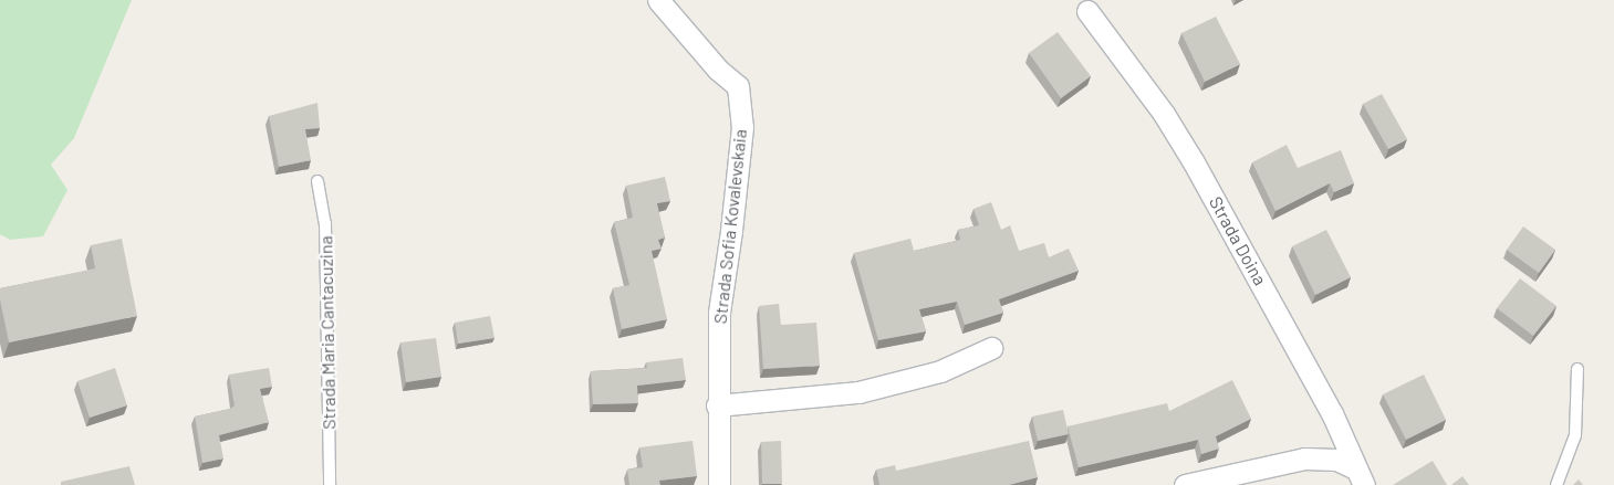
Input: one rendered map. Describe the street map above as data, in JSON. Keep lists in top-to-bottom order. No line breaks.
{"streets":{"street":["Strada Sofia Kovalevskaia","Strada Doina"],"lane":["Strada Maria Cantacuzina"]}}
